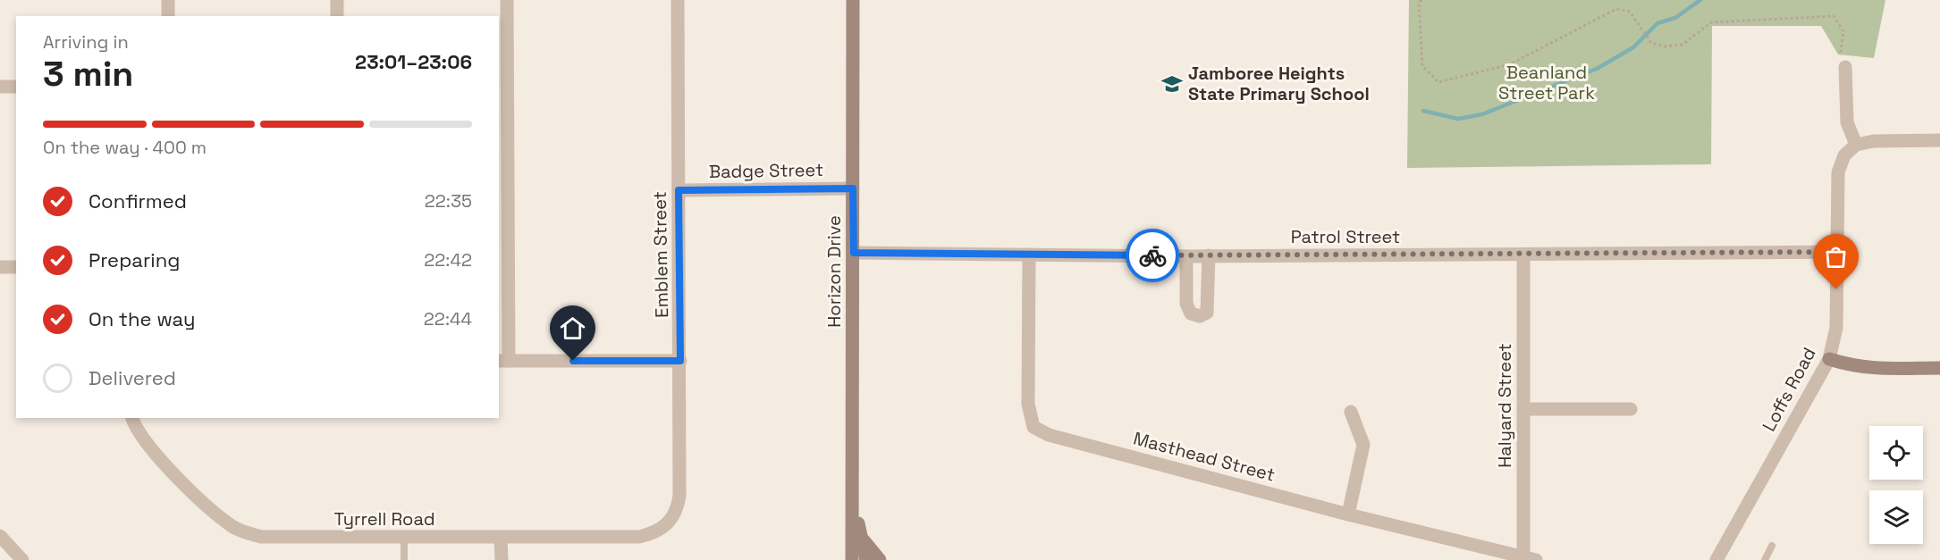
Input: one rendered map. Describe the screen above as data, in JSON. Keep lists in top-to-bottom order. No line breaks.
{"streets":{"street":["Badge Street","Patrol Street","Emblem Street","Horizon Drive","Loffs Road","Halyard Street","Masthead Street","Tyrrell Road"]},"crossings":[["Badge Street","Emblem Street"],["Badge Street","Horizon Drive"],["Patrol Street","Horizon Drive"],["Patrol Street","Loffs Road"],["Patrol Street","Halyard Street"],["Patrol Street","Masthead Street"],["Emblem Street","Tyrrell Road"],["Halyard Street","Masthead Street"]],"parks":["Beanland Street Park"],"places":{"school or university":["Jamboree Heights State Primary School"]},"page":{"heading":["3 min","Arriving in","23:01–23:06"],"bar":"On the way · 400 m","list":[["Confirmed","22:35"],["Preparing","22:42"],["On the way","22:44"],"Delivered"]}}
